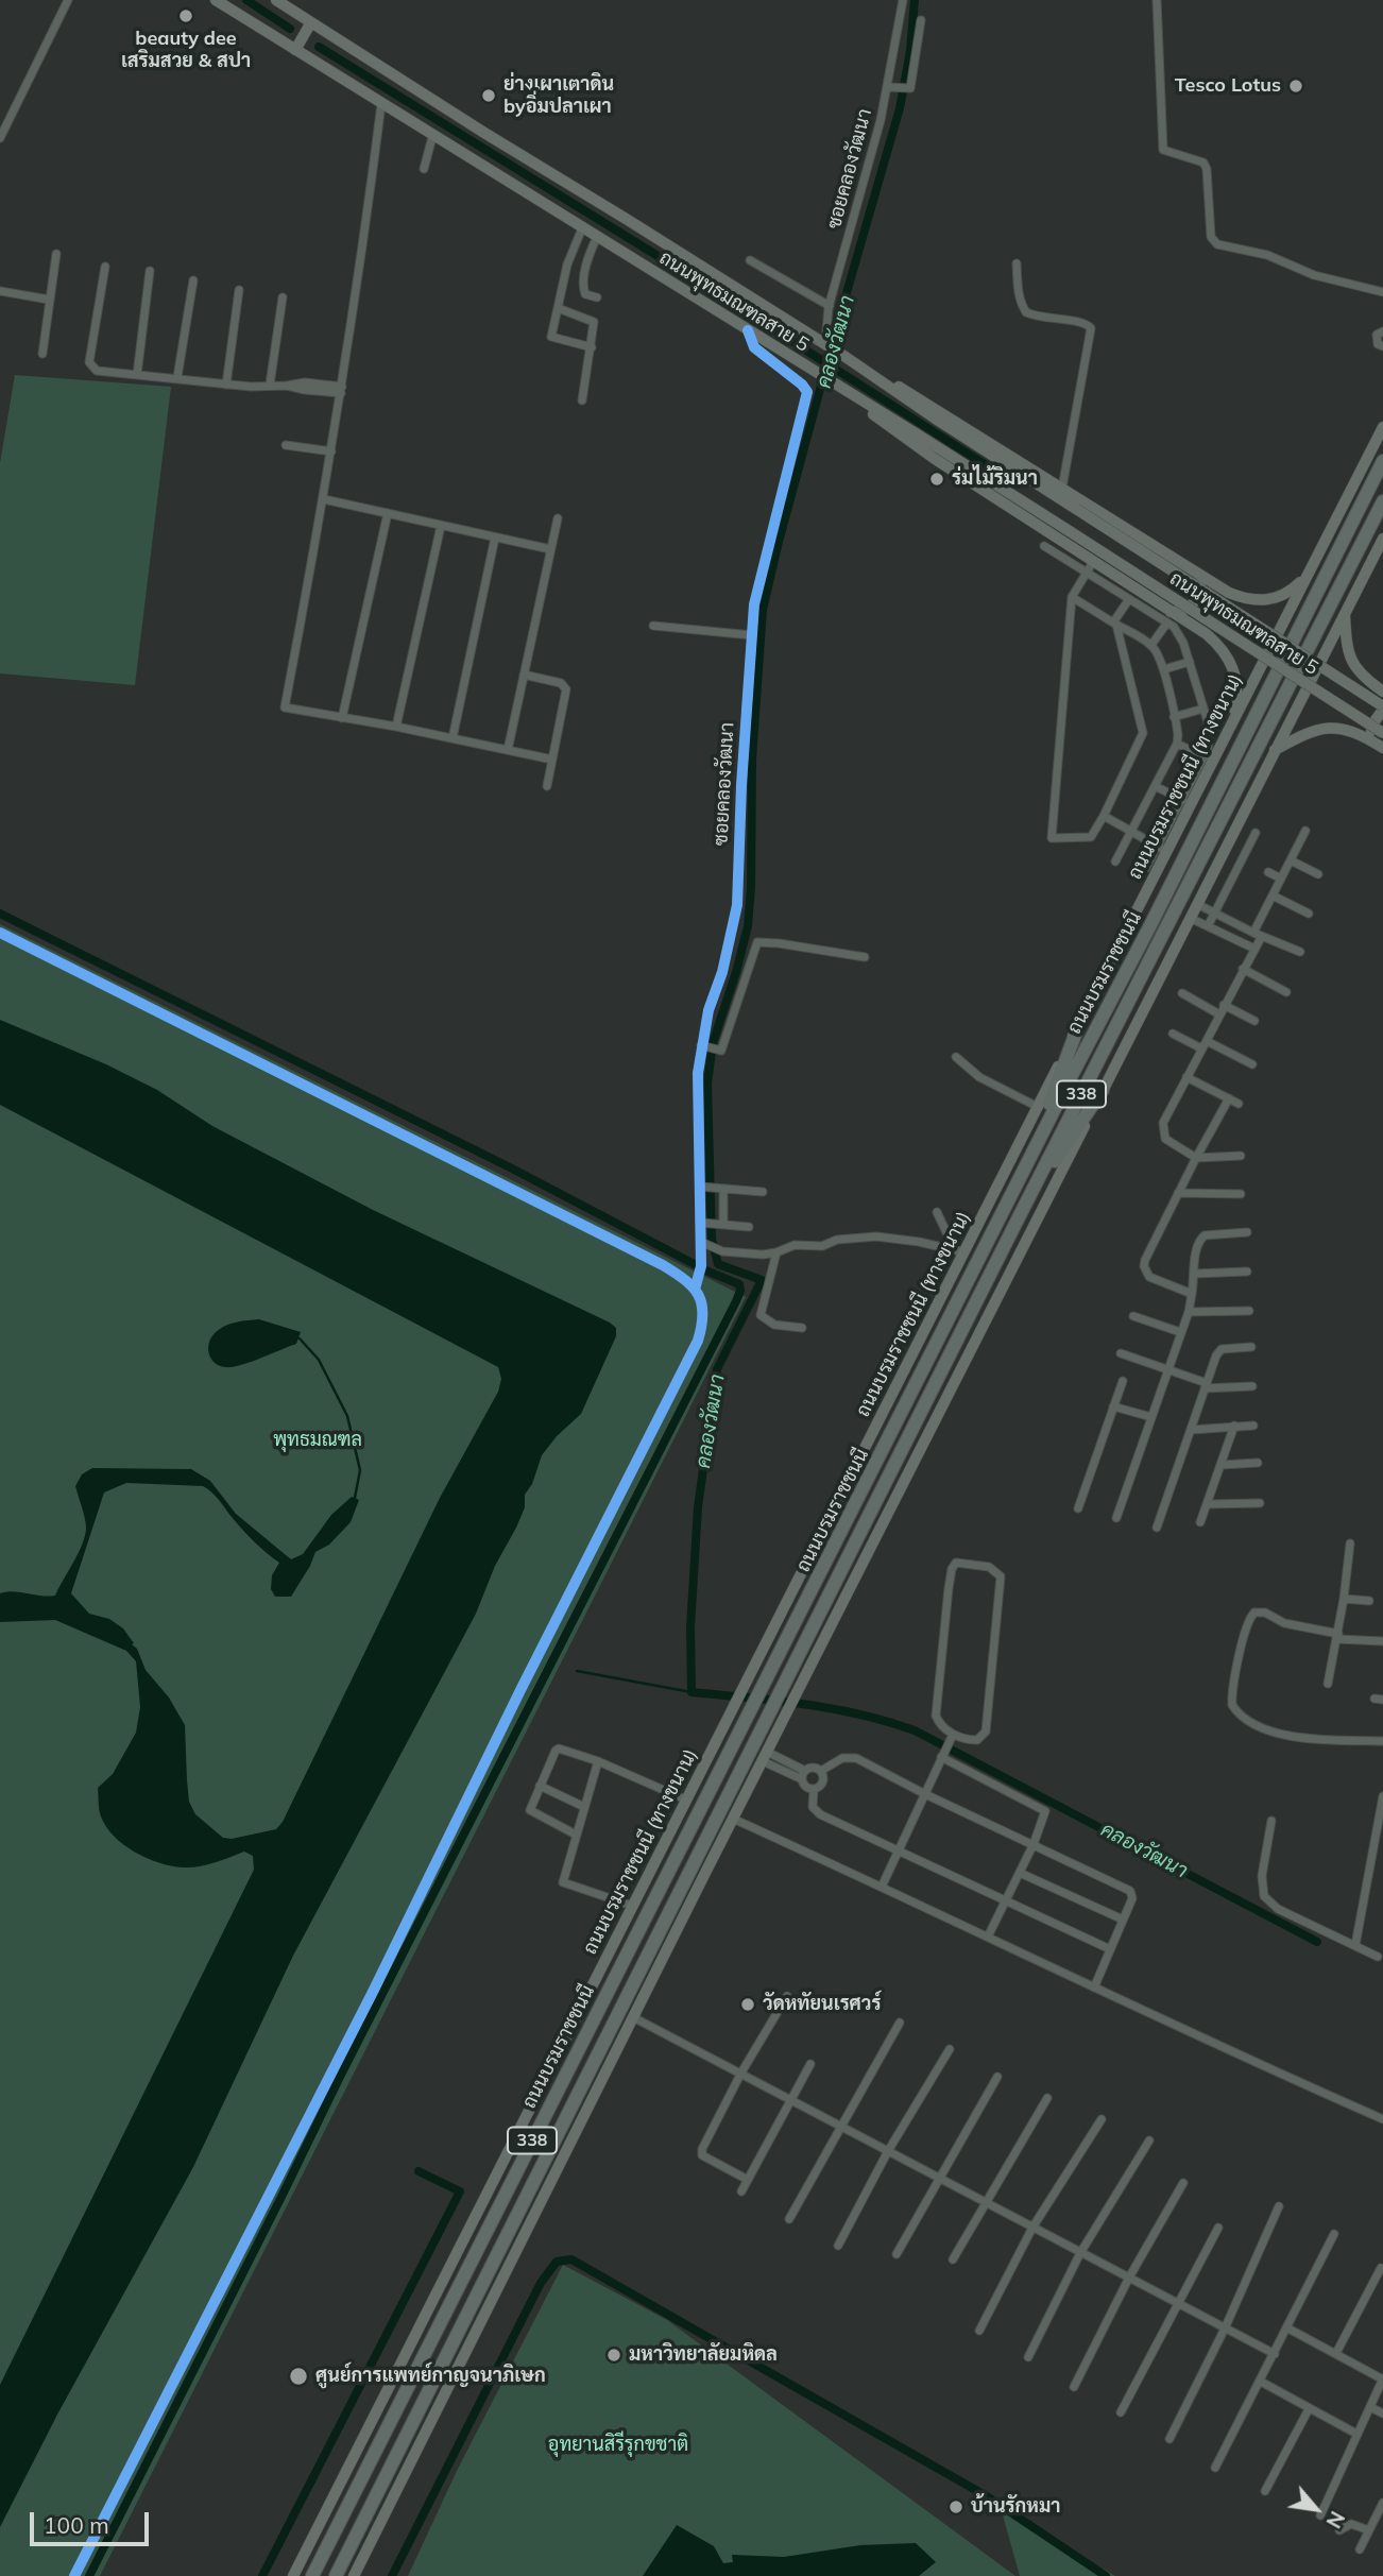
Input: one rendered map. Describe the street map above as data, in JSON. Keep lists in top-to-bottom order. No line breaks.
{"streets":{"highway":["ถนนบรมราชชนนี","338"],"main road":["ถนนพุทธมณฑลสาย 5","ถนนบรมราชชนนี (ทางขนาน)"],"street":["ซอยคลองวัฒนา"]},"crossings":[["ซอยคลองวัฒนา","ถนนพุทธมณฑลสาย 5"]],"water":["คลองวัฒนา"],"parks":["พุทธมณฑล","อุทยานสิรีรุกขชาติ"],"places":["beauty dee เสริมสวย & สปา","Tesco Lotus","ย่างเผาเตาดิน byอิ่มปลาเผา","ร่มไม้ริมนา","วัดหทัยนเรศวร์","มหาวิทยาลัยมหิดล","ศูนย์การแพทย์กาญจนาภิเษก","บ้านรักหมา"],"scale_bar":"100 m","north":"bottom right"}
